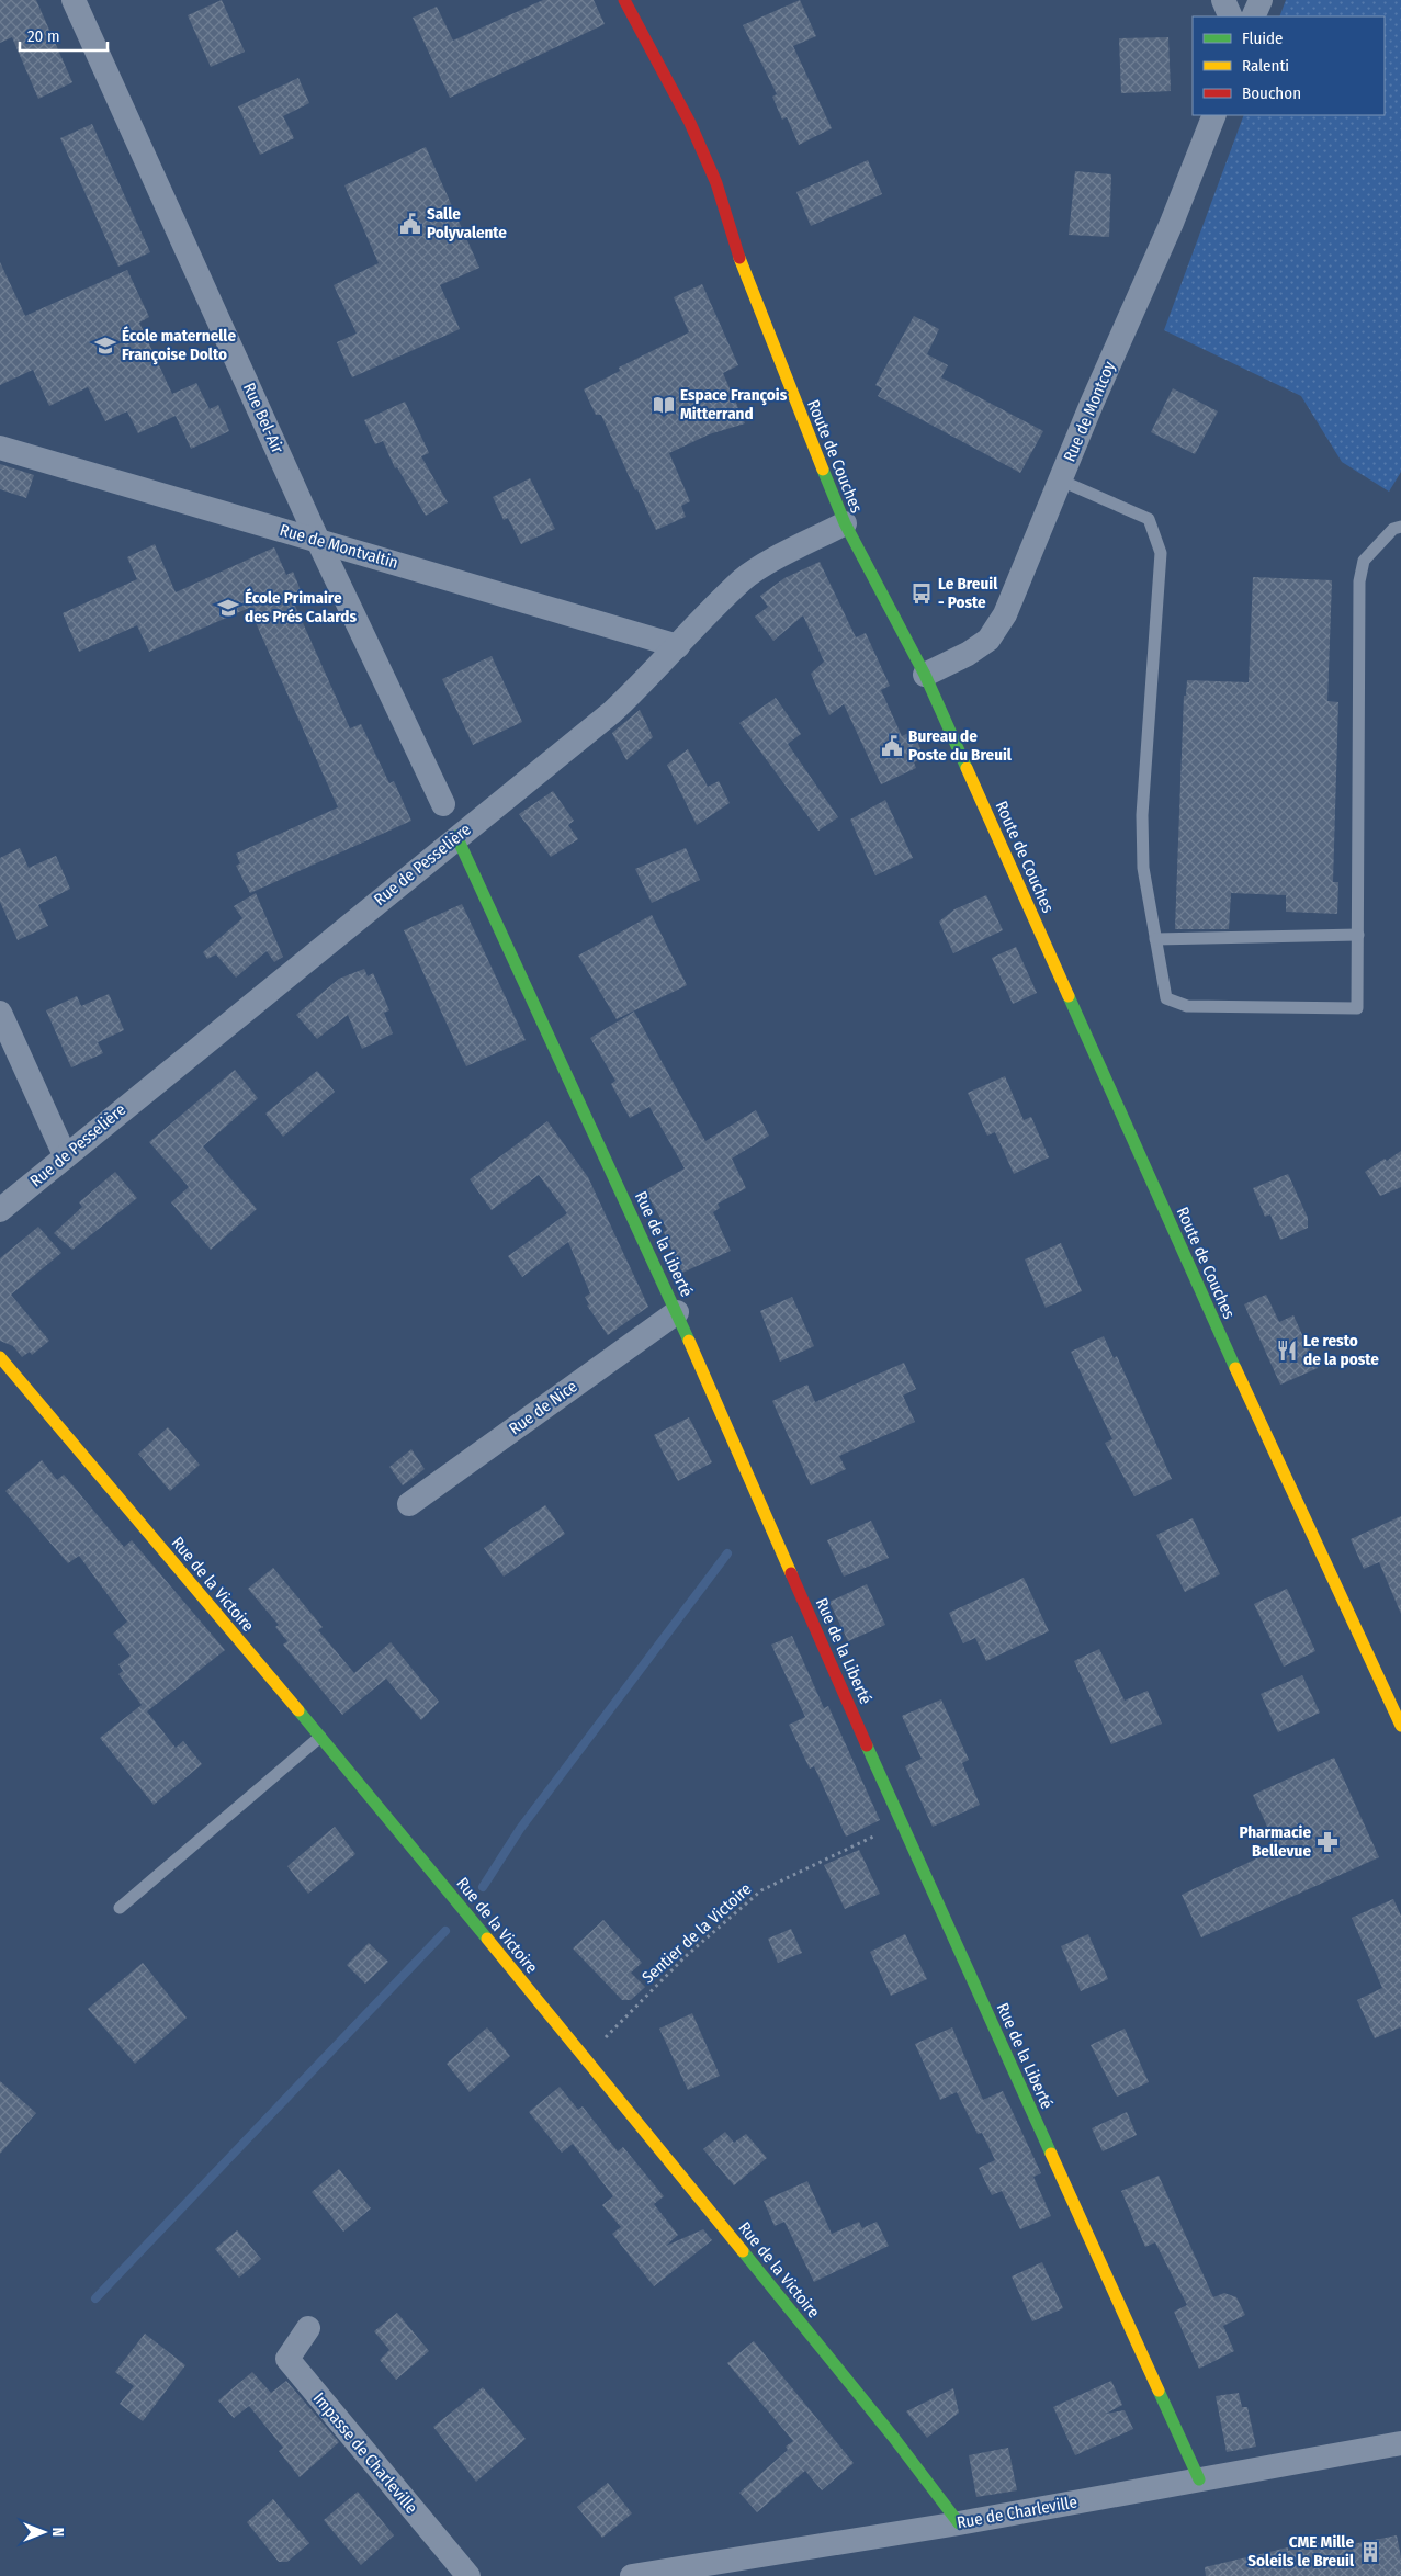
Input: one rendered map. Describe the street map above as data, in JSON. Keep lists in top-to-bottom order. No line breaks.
{"streets":{"street":["Rue de Montcoy","Rue Bel-Air","Route de Couches","Rue de Montvaltin","Rue de Pesselière","Rue de la Liberté","Rue de Nice","Rue de la Victoire","Impasse de Charleville","Rue de Charleville"],"path":["Sentier de la Victoire"]},"crossings":[["Rue de Montcoy","Route de Couches"],["Rue Bel-Air","Rue de Montvaltin"],["Route de Couches","Rue de Pesselière"],["Rue de Montvaltin","Rue de Pesselière"],["Rue de Pesselière","Rue de la Liberté"],["Rue de la Liberté","Rue de Nice"],["Rue de la Liberté","Sentier de la Victoire"],["Rue de la Liberté","Rue de Charleville"],["Rue de la Victoire","Sentier de la Victoire"],["Rue de la Victoire","Rue de Charleville"]],"places":{"public building":["Salle Polyvalente","Bureau de Poste du Breuil"],"school or university":["École maternelle Françoise Dolto","École Primaire des Prés Calards"],"library":["Espace François Mitterrand"],"bus stop":["Le Breuil - Poste"],"restaurant":["Le resto de la poste"],"pharmacy":["Pharmacie Bellevue"],"building":["CME Mille Soleils le Breuil"]},"legend":["Fluide","Ralenti","Bouchon"],"scale_bar":"20 m","north":"right"}
